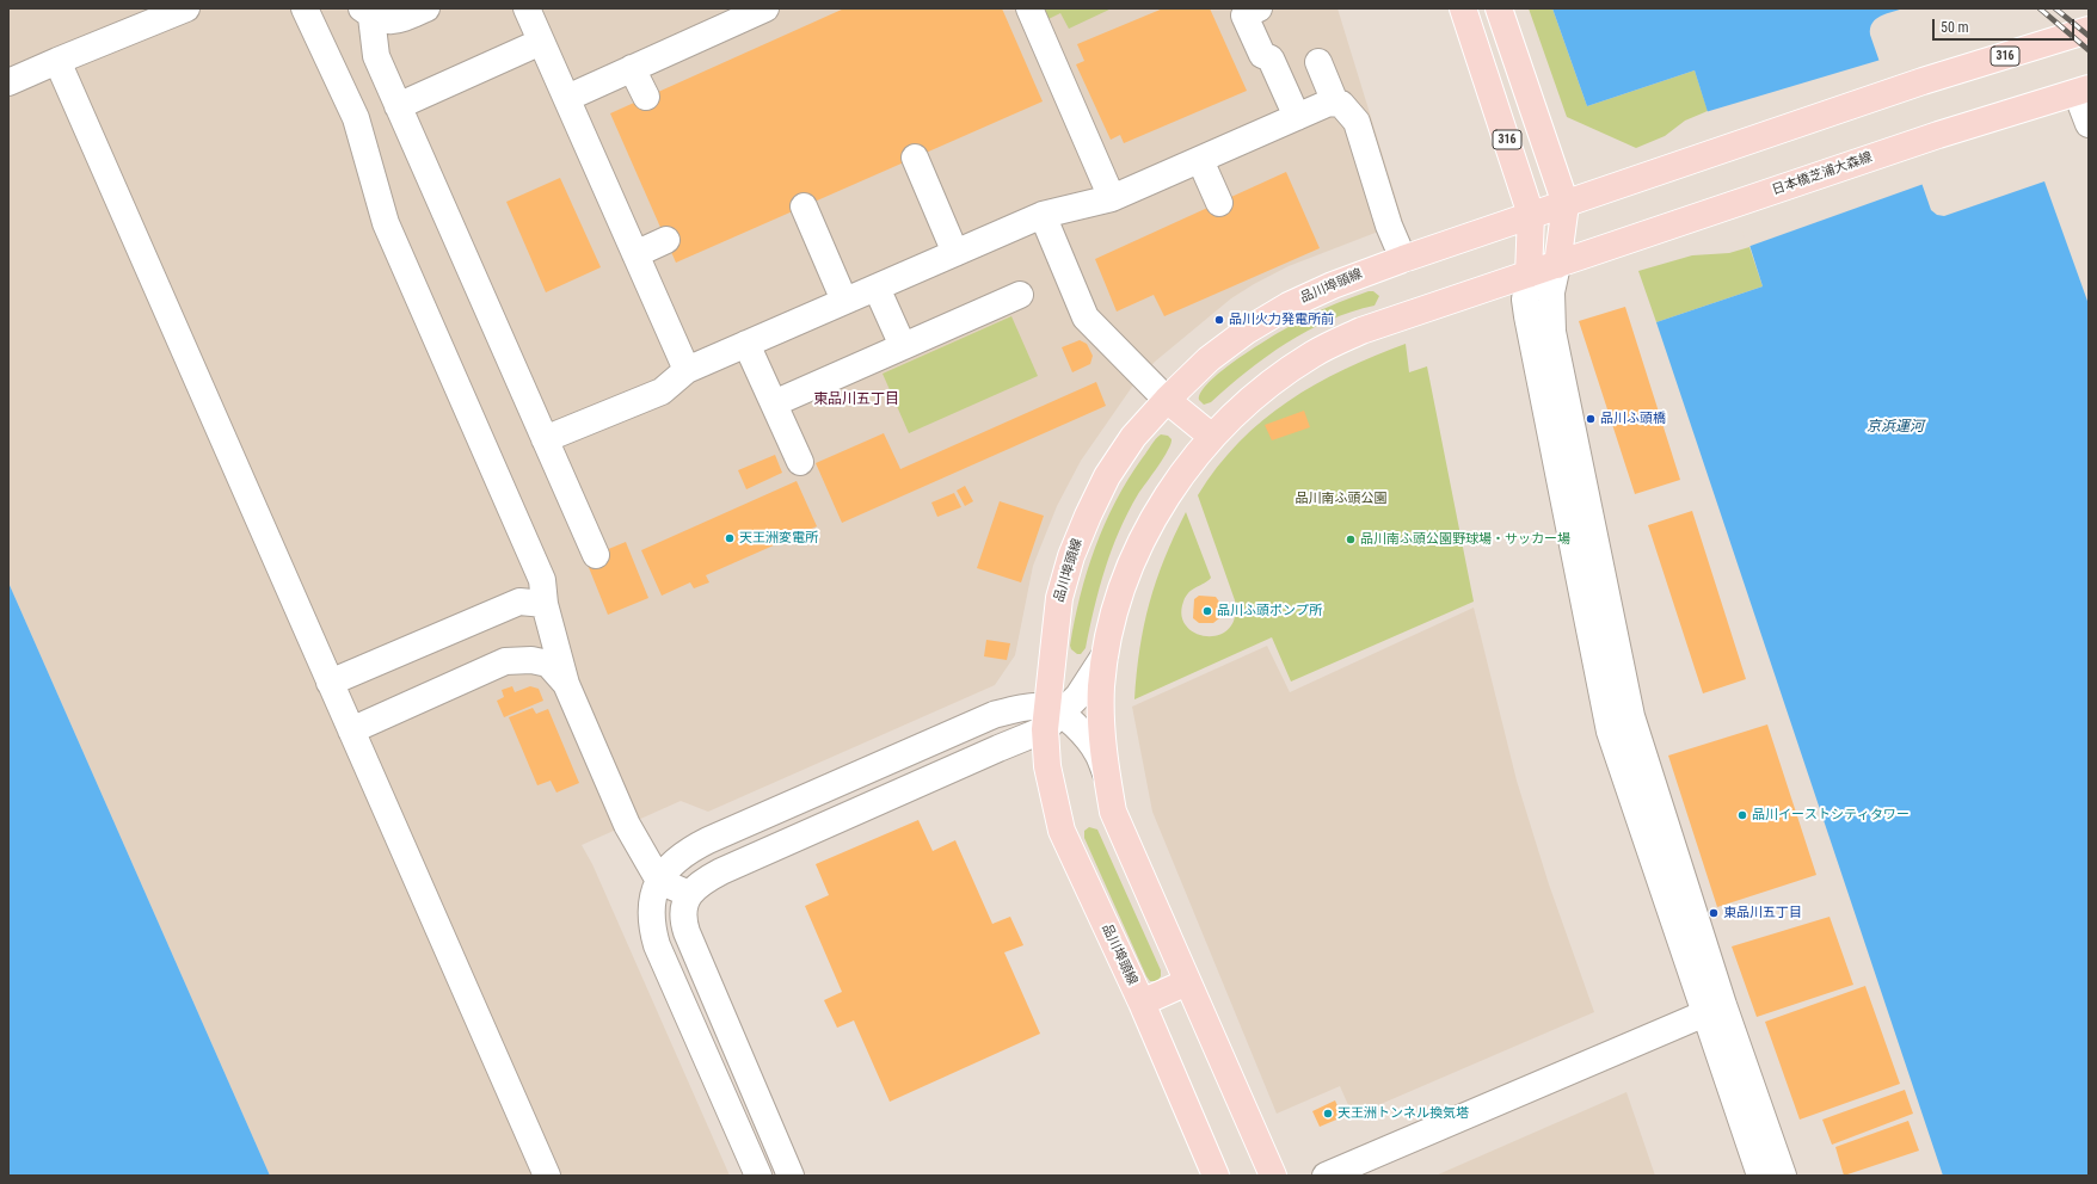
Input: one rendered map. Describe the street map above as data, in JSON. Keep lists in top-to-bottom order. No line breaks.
{"streets":{"main road":["316","日本橋芝浦大森線","品川埠頭線"]},"crossings":[["316","日本橋芝浦大森線"],["316","品川埠頭線"]],"districts":["東品川五丁目"],"water":["京浜運河"],"parks":["品川南ふ頭公園"],"places":["品川火力発電所前","品川ふ頭橋","天王洲変電所","品川南ふ頭公園野球場・サッカー場","品川ふ頭ポンプ所","品川イーストシティタワー","東品川五丁目","天王洲トンネル換気塔"],"scale_bar":"50 m"}
